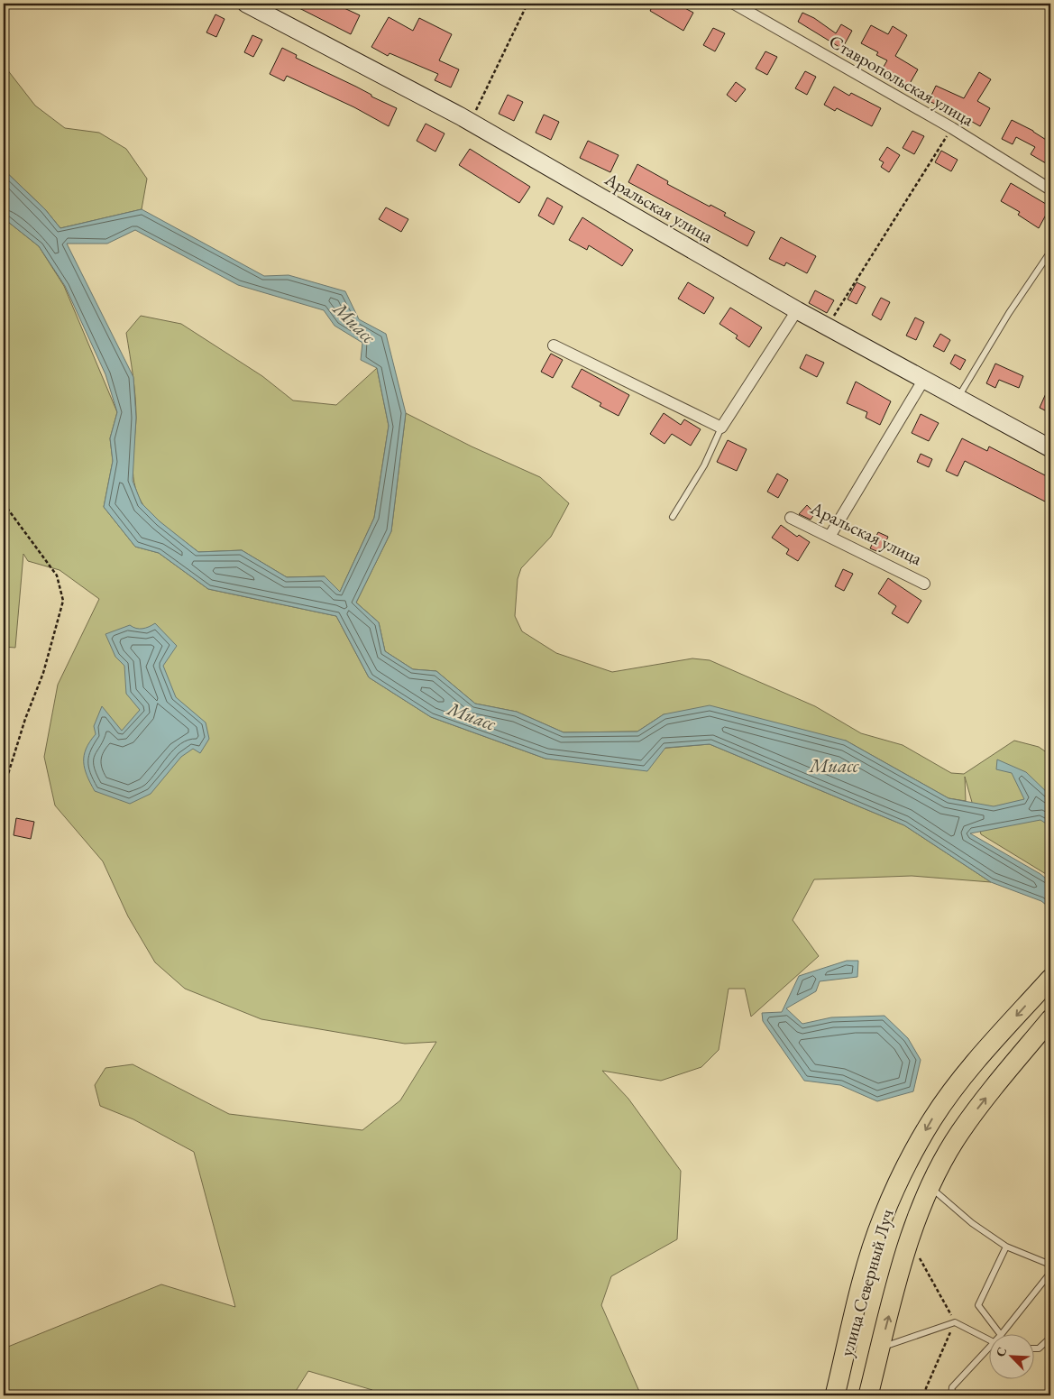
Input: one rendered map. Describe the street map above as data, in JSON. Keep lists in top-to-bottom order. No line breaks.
{"streets":{"main road":["улица Северный Луч"],"street":["Ставропольская улица","Аральская улица"]},"water":["Миасс"],"north":"top left"}
